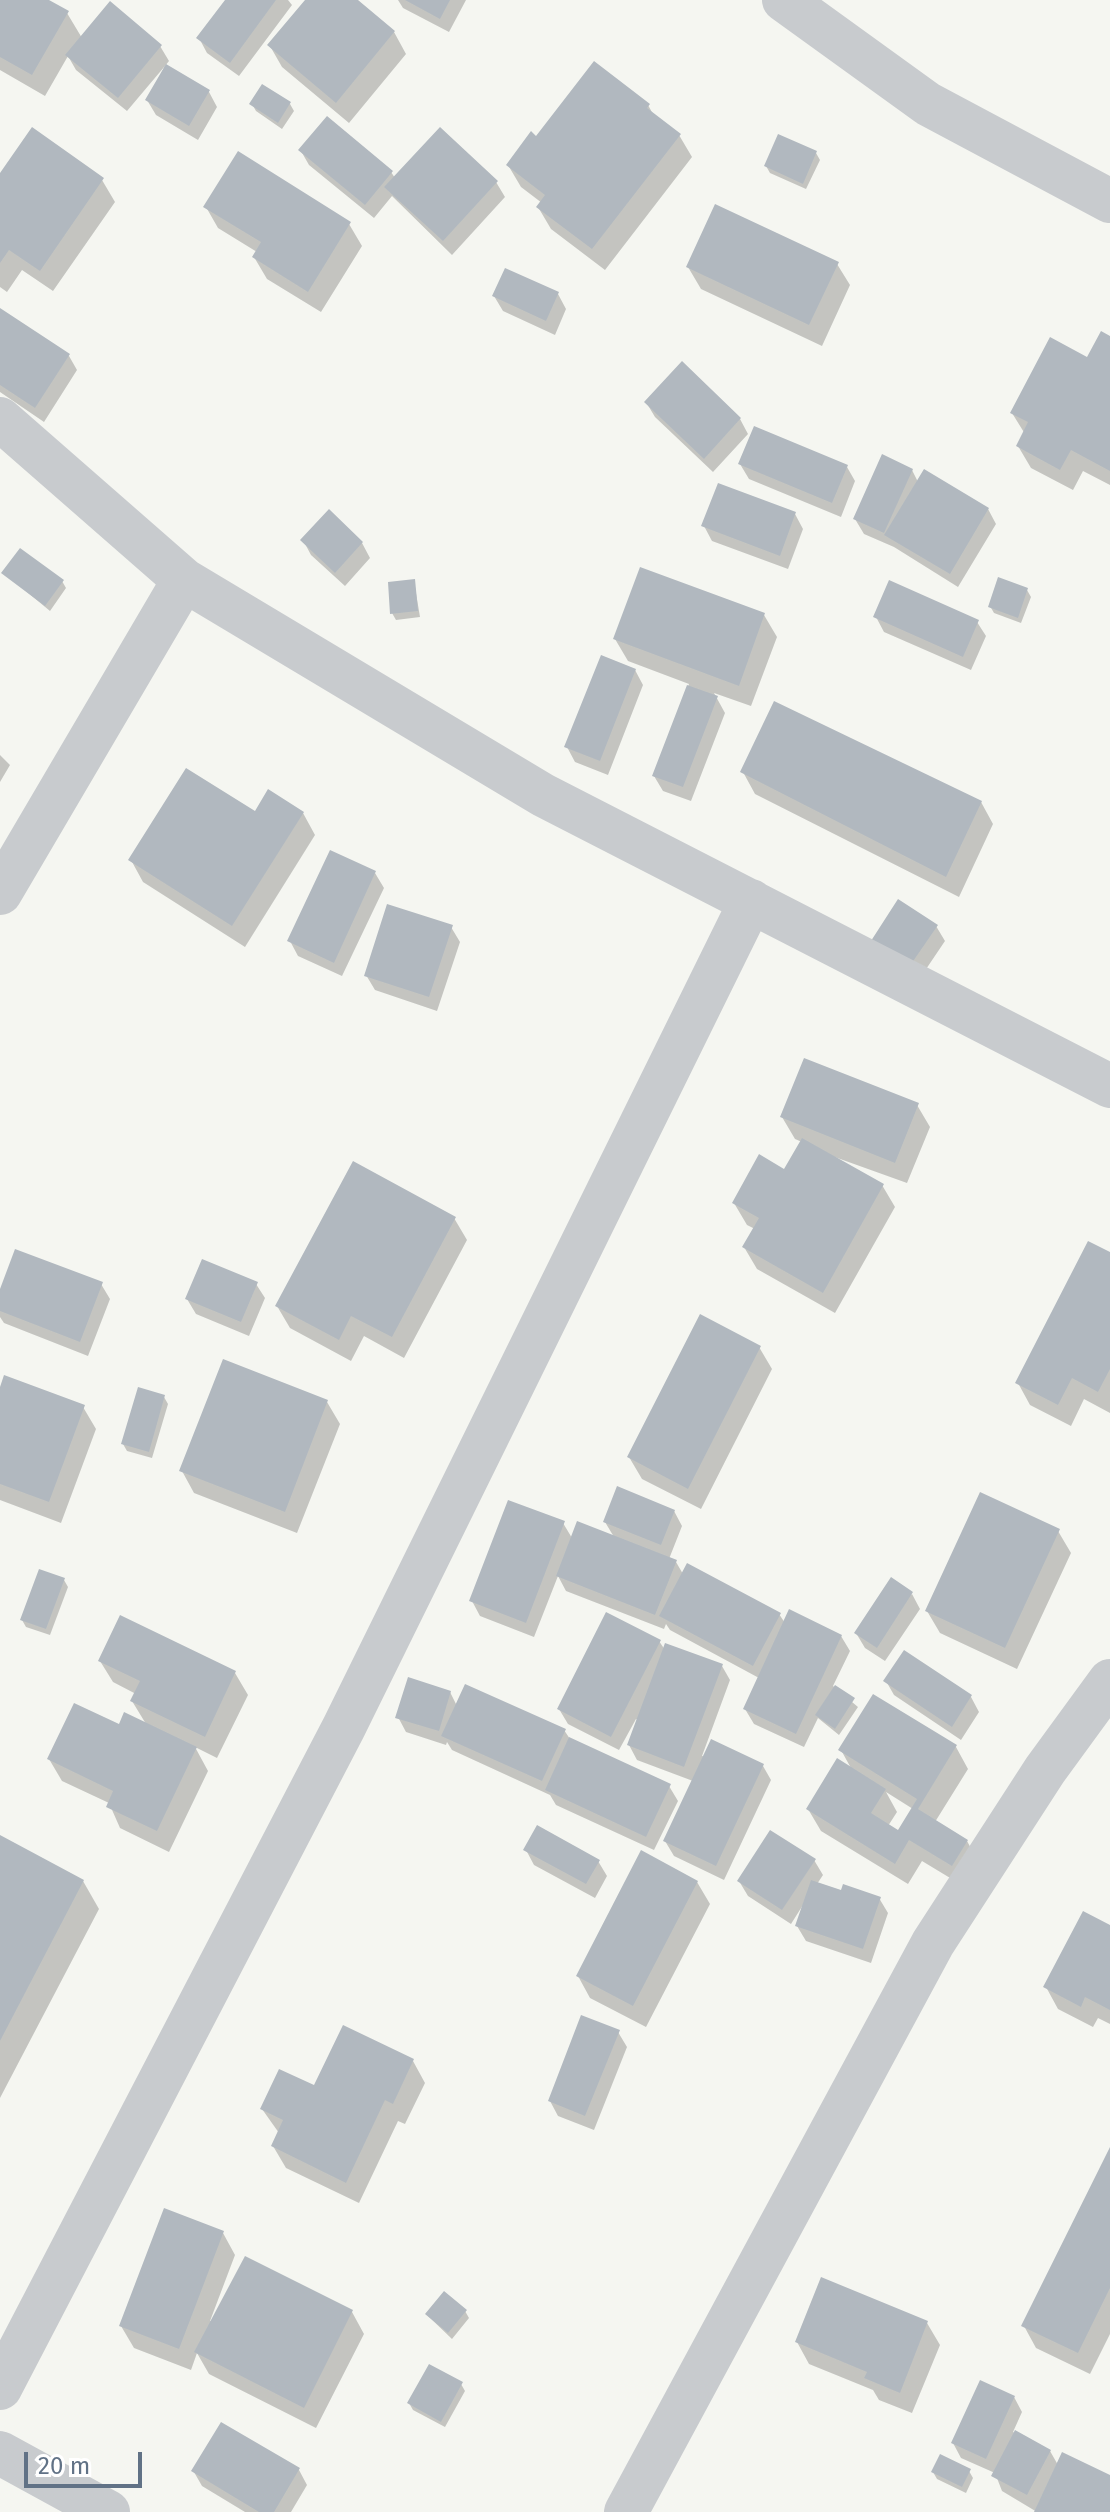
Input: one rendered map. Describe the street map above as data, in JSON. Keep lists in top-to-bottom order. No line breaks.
{"scale_bar":"20 m"}
